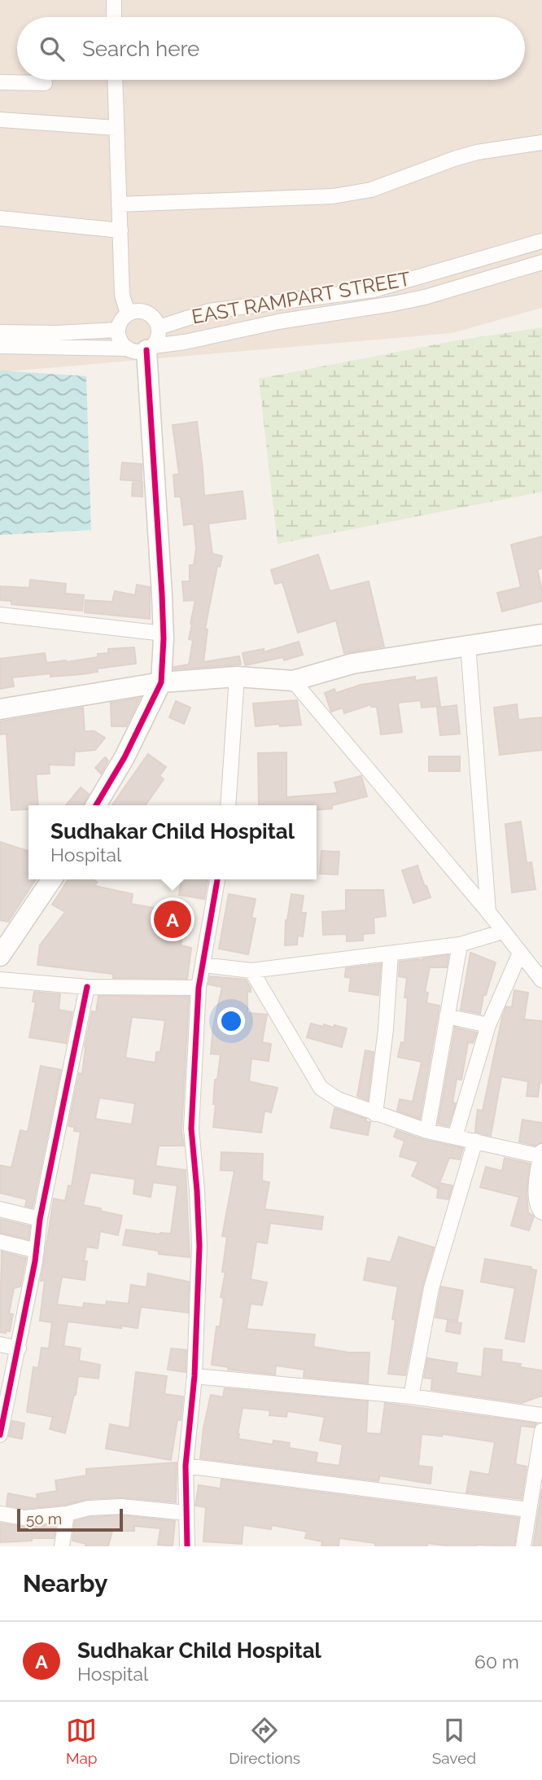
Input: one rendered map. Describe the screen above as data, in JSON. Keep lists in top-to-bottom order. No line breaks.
{"streets":{"street":["EAST RAMPART STREET"]},"scale_bar":"50 m","page":{"search":"Search here","popup":["Sudhakar Child Hospital","Hospital"],"pins":"A","scale":"50 m","heading":"Nearby","list":[{"mark":"A","name":"Sudhakar Child Hospital","note":"Hospital","value":"60 m"}],"nav":["Map","Directions","Saved"]}}
